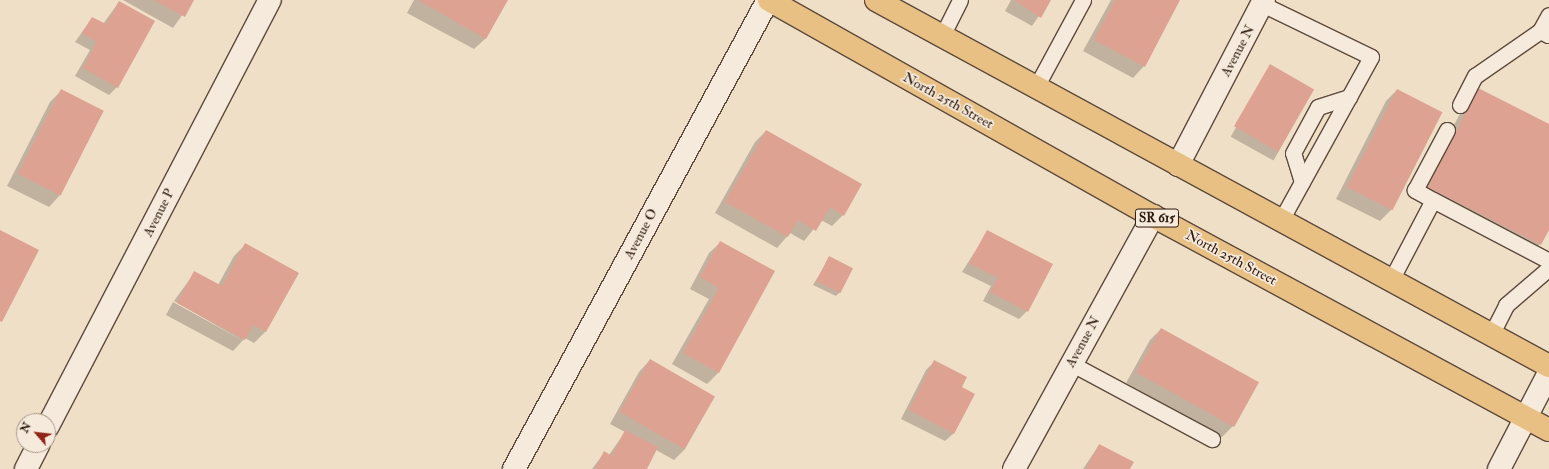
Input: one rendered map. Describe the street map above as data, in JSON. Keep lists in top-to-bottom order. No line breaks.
{"streets":{"main road":["North 25th Street","SR 615"],"street":["Avenue N","Avenue P","Avenue O"]},"crossings":[["Avenue N","North 25th Street"],["North 25th Street","Avenue O"]],"north":"top left"}
